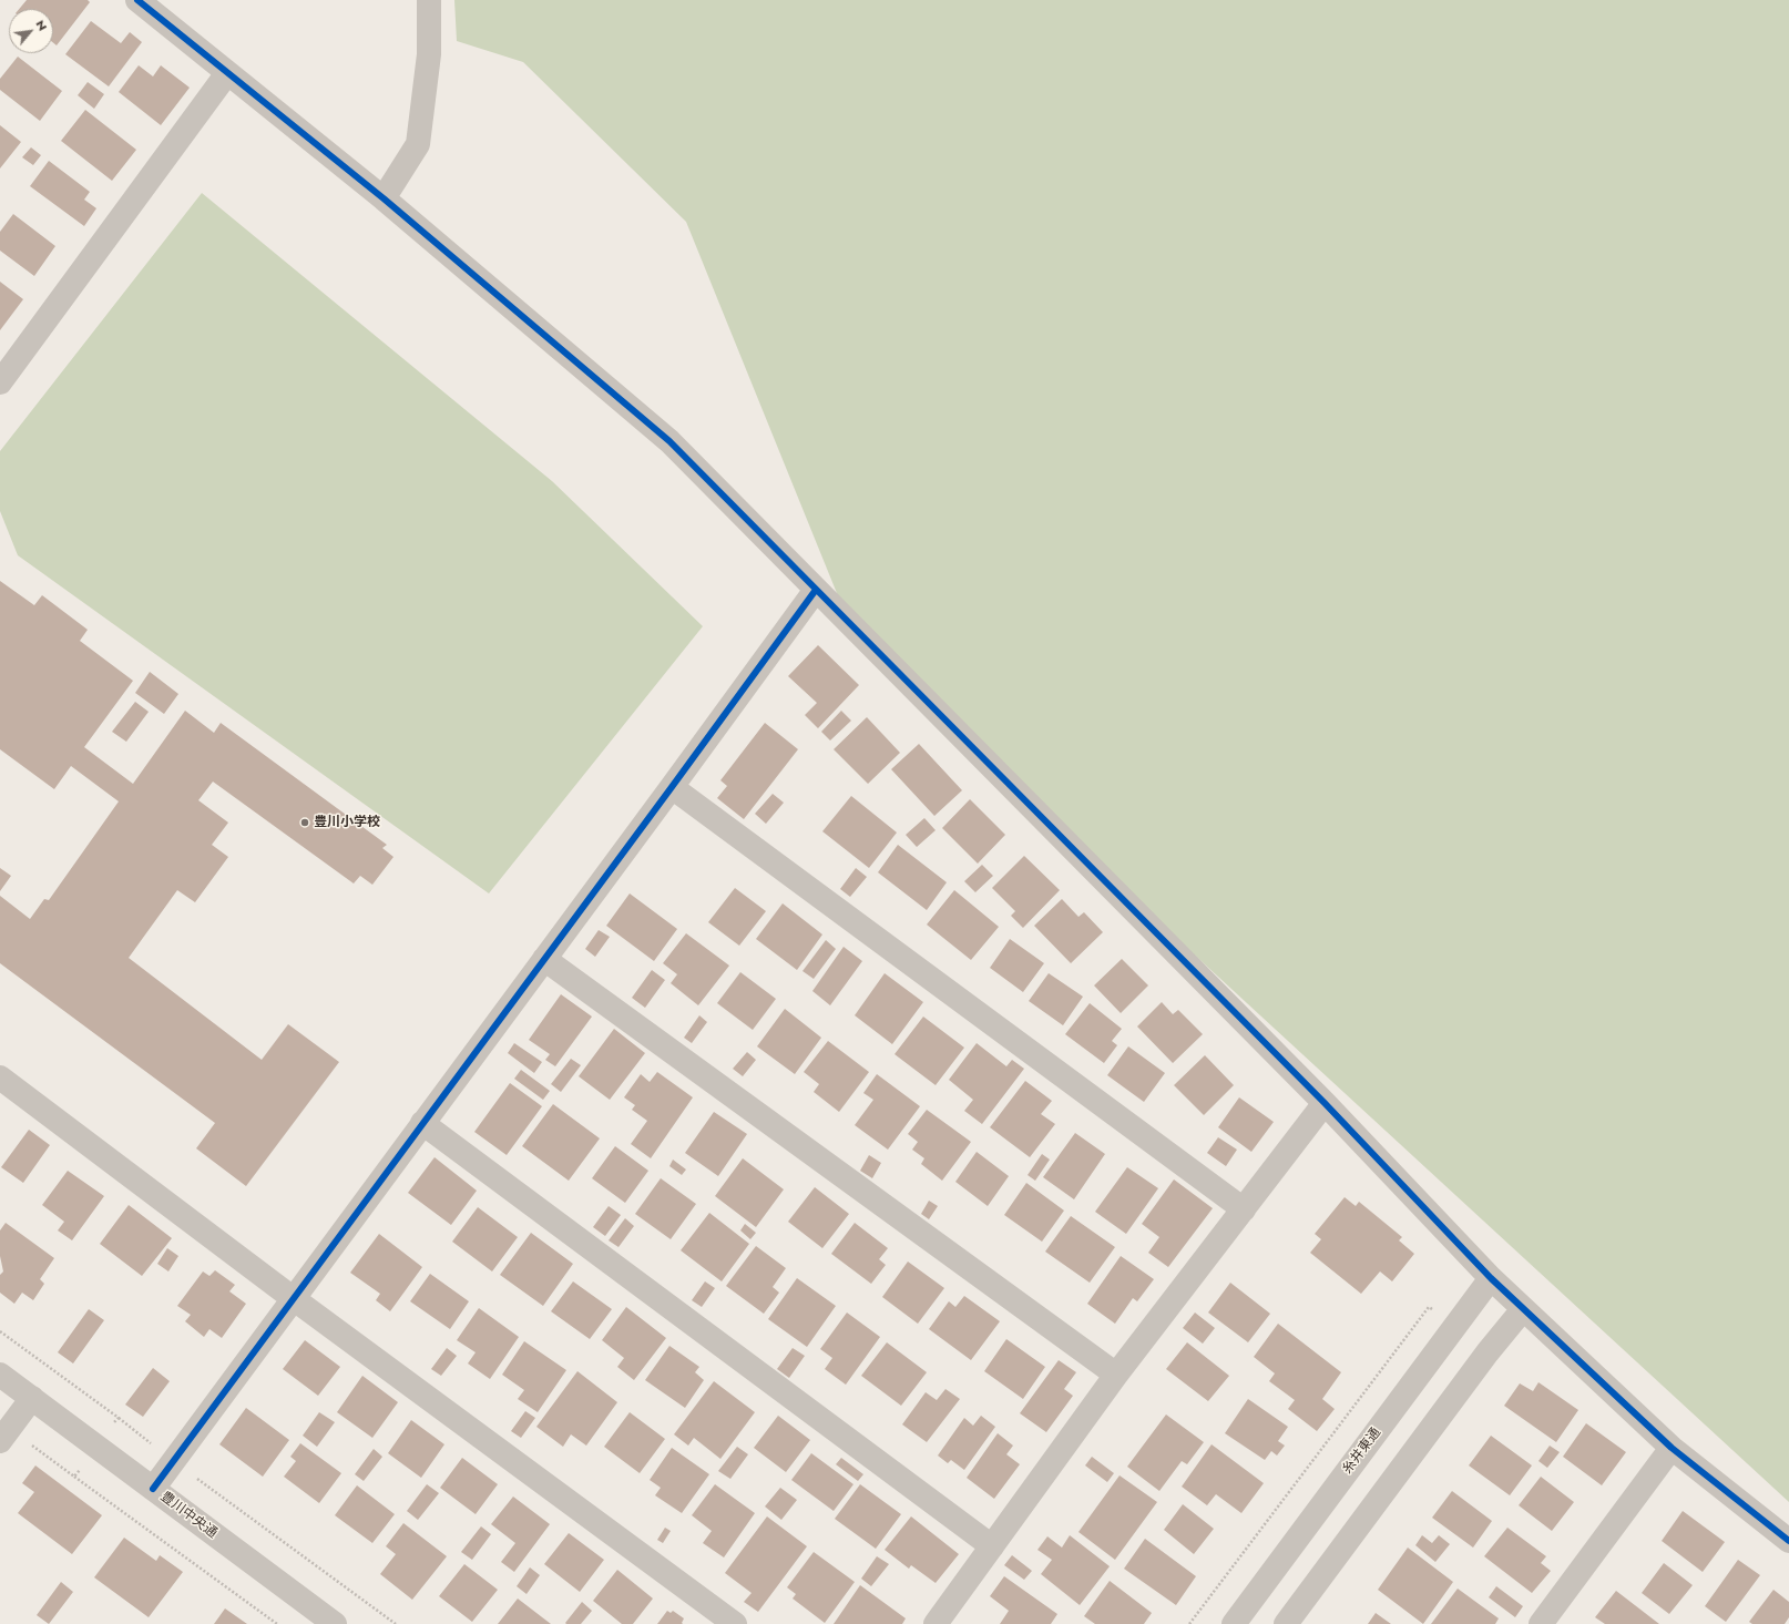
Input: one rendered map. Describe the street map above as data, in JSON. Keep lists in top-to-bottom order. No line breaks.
{"streets":{"street":["糸井東通","豊川中央通"]},"places":["豊川小学校"],"north":"top right"}
